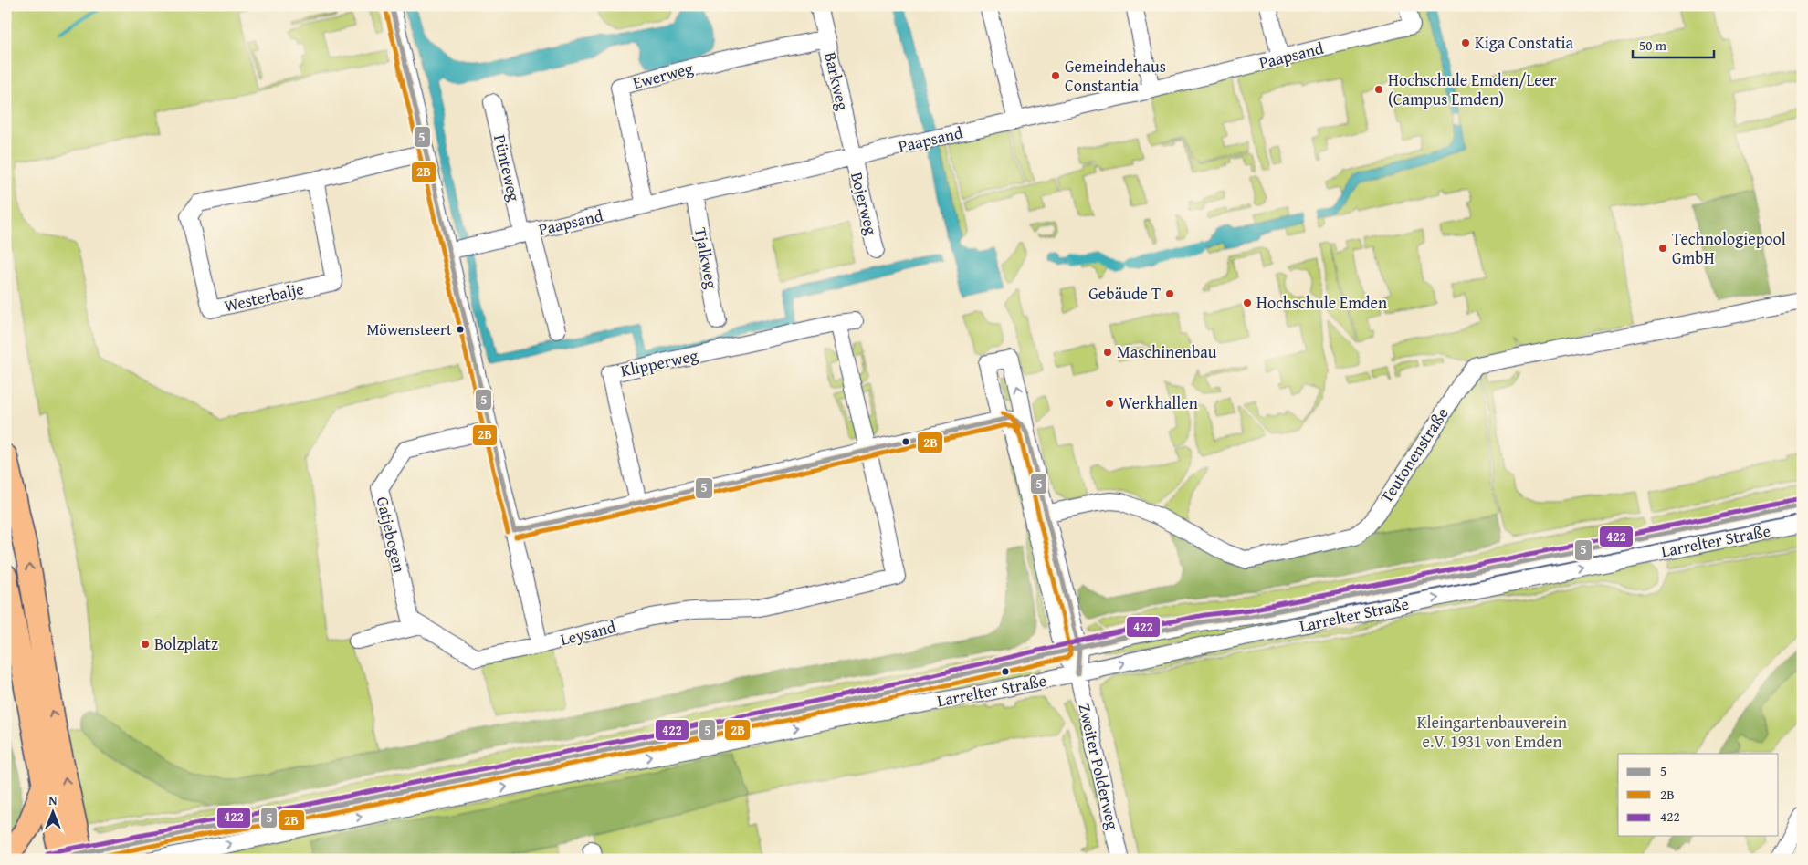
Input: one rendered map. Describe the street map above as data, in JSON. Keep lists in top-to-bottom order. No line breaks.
{"streets":{"street":["Paapsand","Ewerweg","Barkweg","Pünteweg","Bojerweg","Tjalkweg","Westerbalje","Klipperweg","Teutonenstraße","Gatjebogen","Larrelter Straße","Leysand","Zweiter Polderweg"]},"crossings":[["Paapsand","Ewerweg"],["Paapsand","Barkweg"],["Paapsand","Pünteweg"],["Paapsand","Bojerweg"],["Paapsand","Tjalkweg"],["Ewerweg","Barkweg"],["Barkweg","Bojerweg"],["Teutonenstraße","Zweiter Polderweg"],["Gatjebogen","Leysand"],["Larrelter Straße","Zweiter Polderweg"]],"parks":["Kleingartenbauverein e.V. 1931 von Emden"],"places":["Kiga Constatia","Gemeindehaus Constantia","Hochschule Emden/Leer (Campus Emden)","Technologiepool GmbH","Gebäude T","Hochschule Emden","Möwensteert","Maschinenbau","Werkhallen","Bolzplatz"],"lines":["transit line 5","transit line 2B","transit line 422"],"legend":["5","2B","422"],"scale_bar":"50 m","north":"top"}
